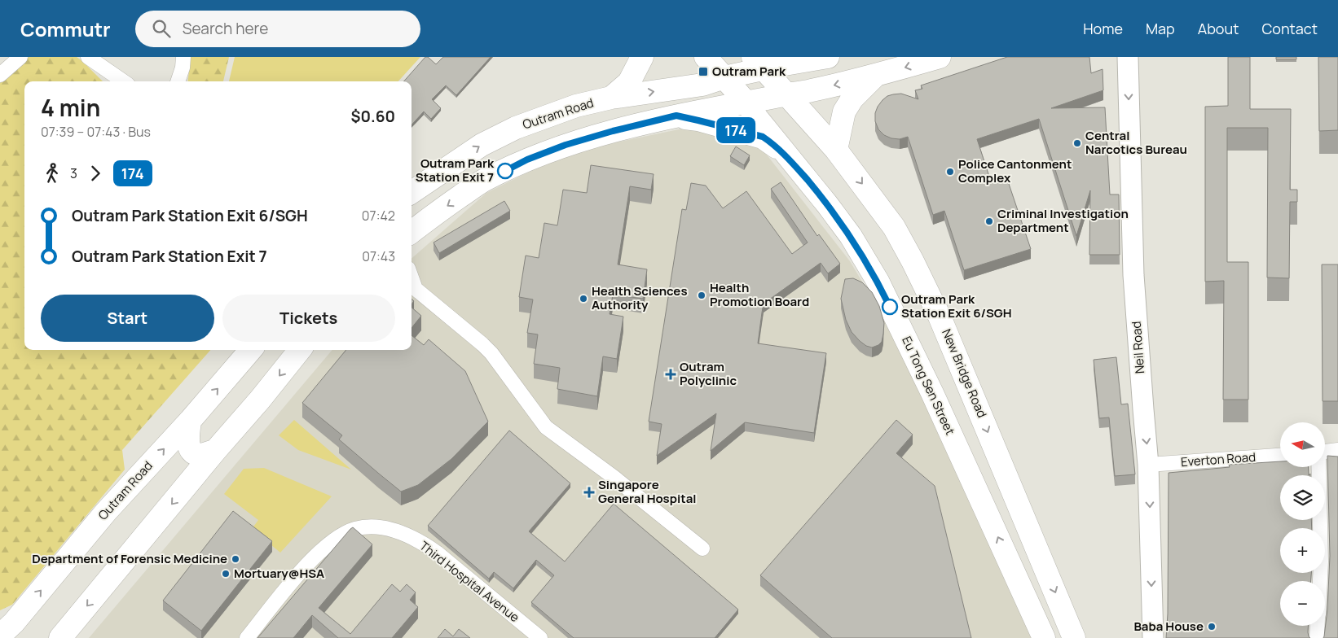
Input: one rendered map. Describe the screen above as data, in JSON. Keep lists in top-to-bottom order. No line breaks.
{"streets":{"main road":["Outram Road","Neil Road","New Bridge Road","Eu Tong Sen Street"],"street":["Everton Road","Third Hospital Avenue"]},"crossings":[["Outram Road","New Bridge Road"],["Outram Road","Eu Tong Sen Street"],["Neil Road","Everton Road"]],"one_way":["Neil Road","New Bridge Road","Eu Tong Sen Street"],"places":{"transit":["Outram Park"],"other":["Central Narcotics Bureau","Outram Park Station Exit 7","Police Cantonment Complex","Criminal Investigation Department","Health Promotion Board","Health Sciences Authority","Outram Park Station Exit 6/SGH","Department of Forensic Medicine","Mortuary@HSA","Baba House"],"health":["Outram Polyclinic","Singapore General Hospital"]},"lines":["bus line 174"],"north":"left","page":{"header":"Commutr","search":"Search here","nav":["Home","Map","About","Contact"],"on_map":"174","heading":["4 min","07:39 – 07:43 · Bus","$0.60"],"legs":["3","174"],"list":[{"name":"Outram Park Station Exit 6/SGH","value":"07:42"},{"name":"Outram Park Station Exit 7","value":"07:43"}],"buttons":["Start","Tickets"],"map_buttons":["+","−"]}}
